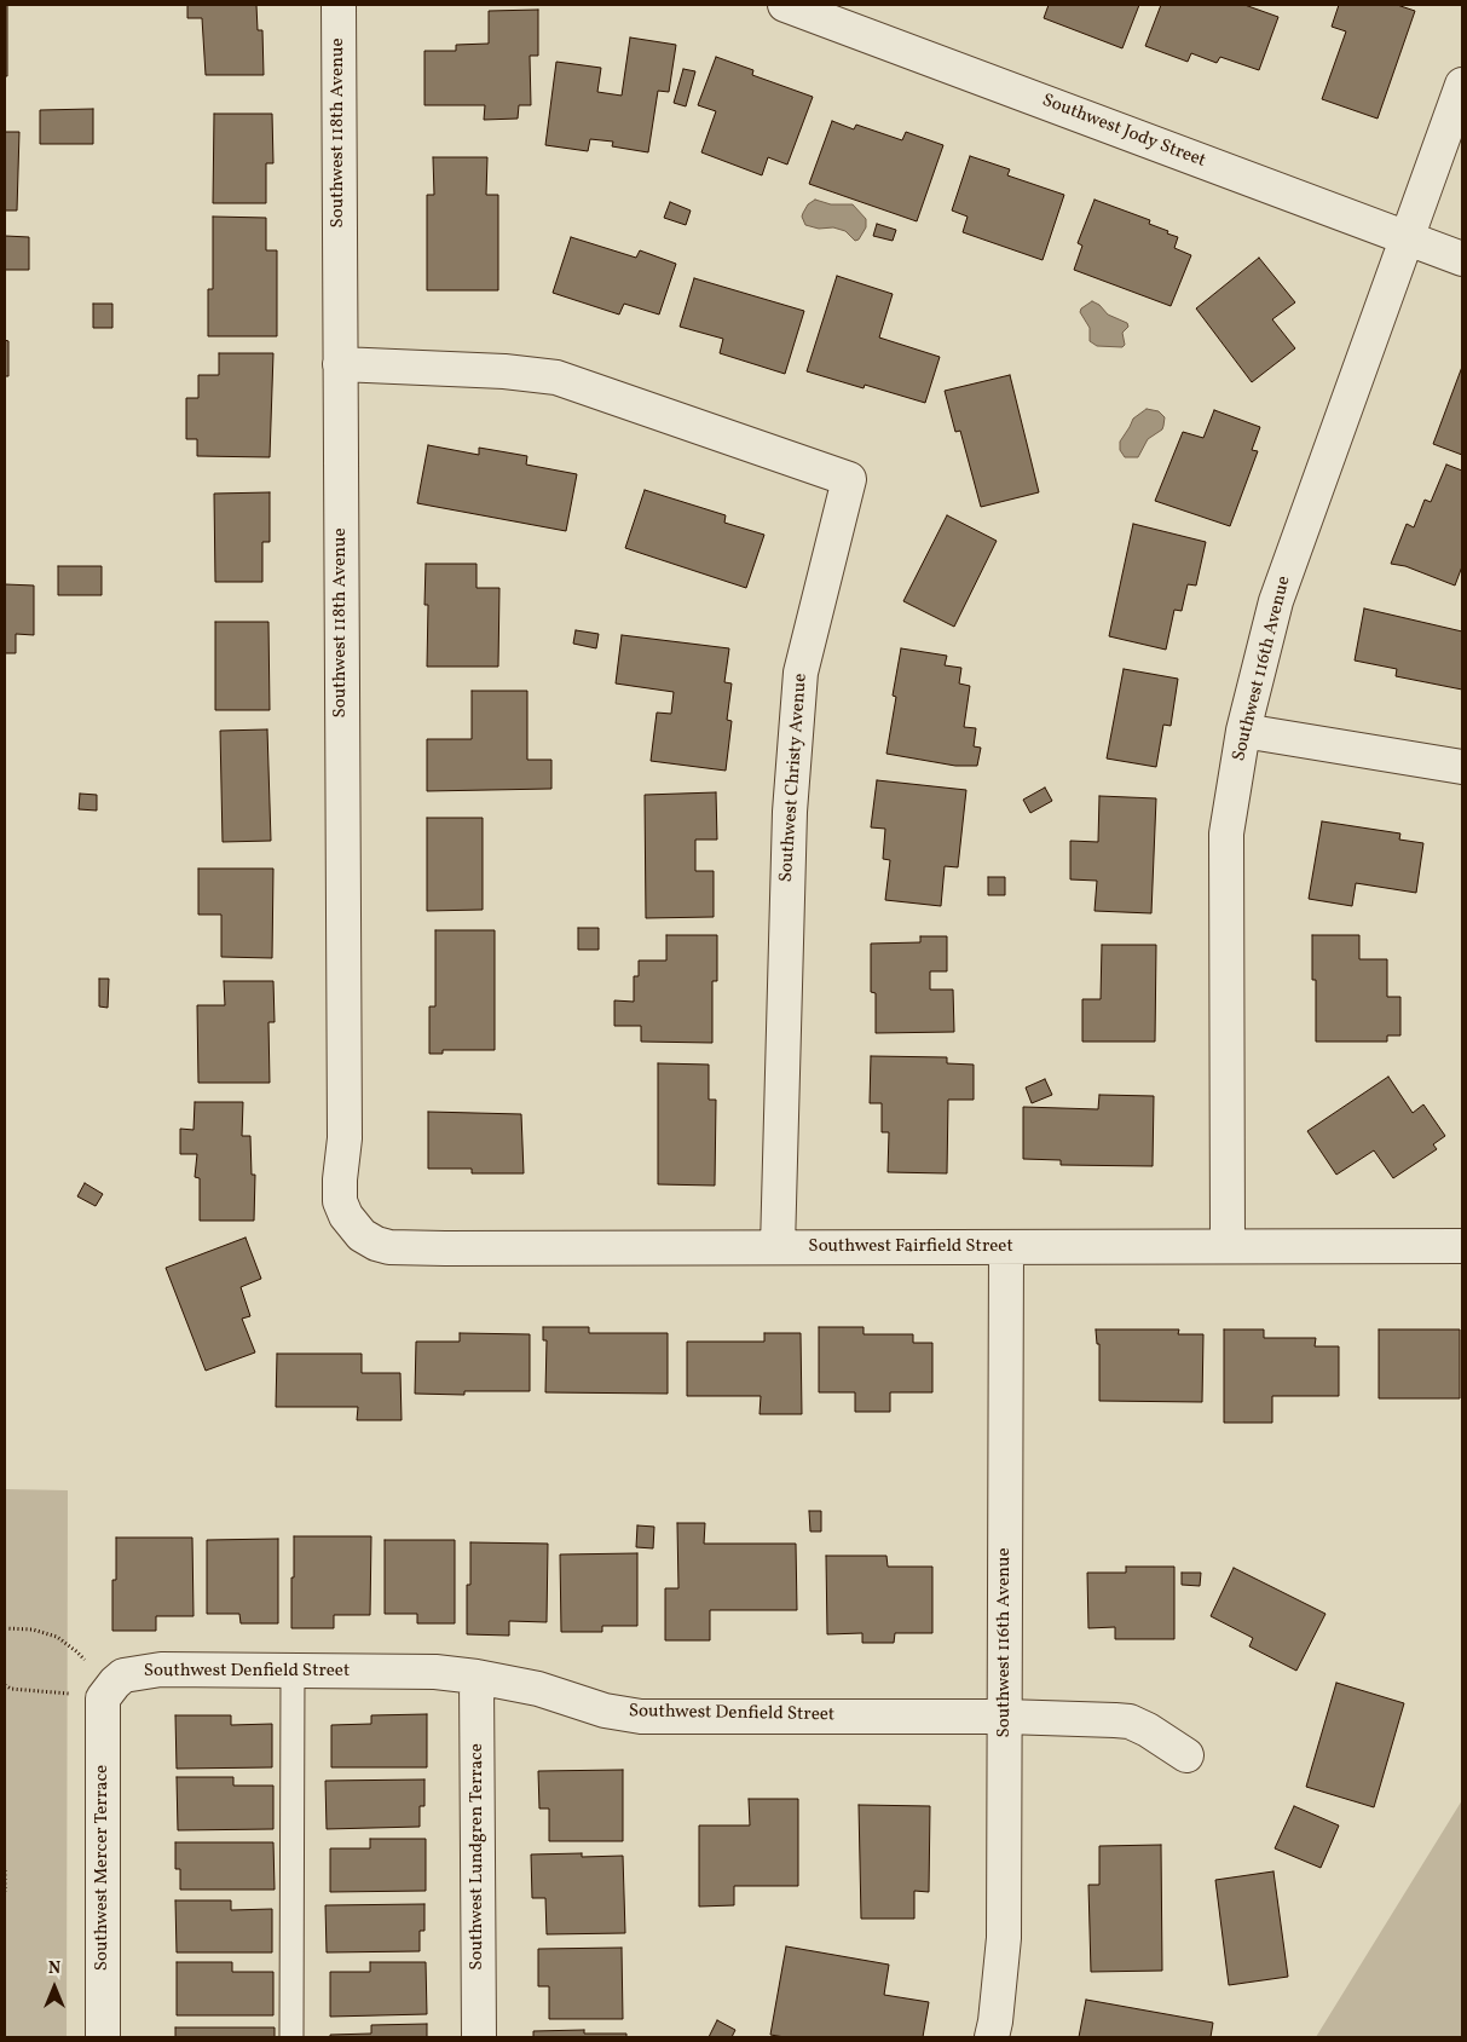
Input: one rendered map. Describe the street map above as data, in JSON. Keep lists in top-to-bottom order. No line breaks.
{"streets":{"street":["Southwest Jody Street","Southwest 118th Avenue","Southwest 116th Avenue","Southwest Christy Avenue","Southwest Fairfield Street","Southwest Denfield Street","Southwest Lundgren Terrace","Southwest Mercer Terrace"]},"crossings":[["Southwest Jody Street","Southwest 116th Avenue"],["Southwest 118th Avenue","Southwest Christy Avenue"],["Southwest 118th Avenue","Southwest Fairfield Street"],["Southwest 116th Avenue","Southwest Fairfield Street"],["Southwest 116th Avenue","Southwest Denfield Street"],["Southwest Christy Avenue","Southwest Fairfield Street"],["Southwest Denfield Street","Southwest Lundgren Terrace"],["Southwest Denfield Street","Southwest Mercer Terrace"]],"north":"top"}
